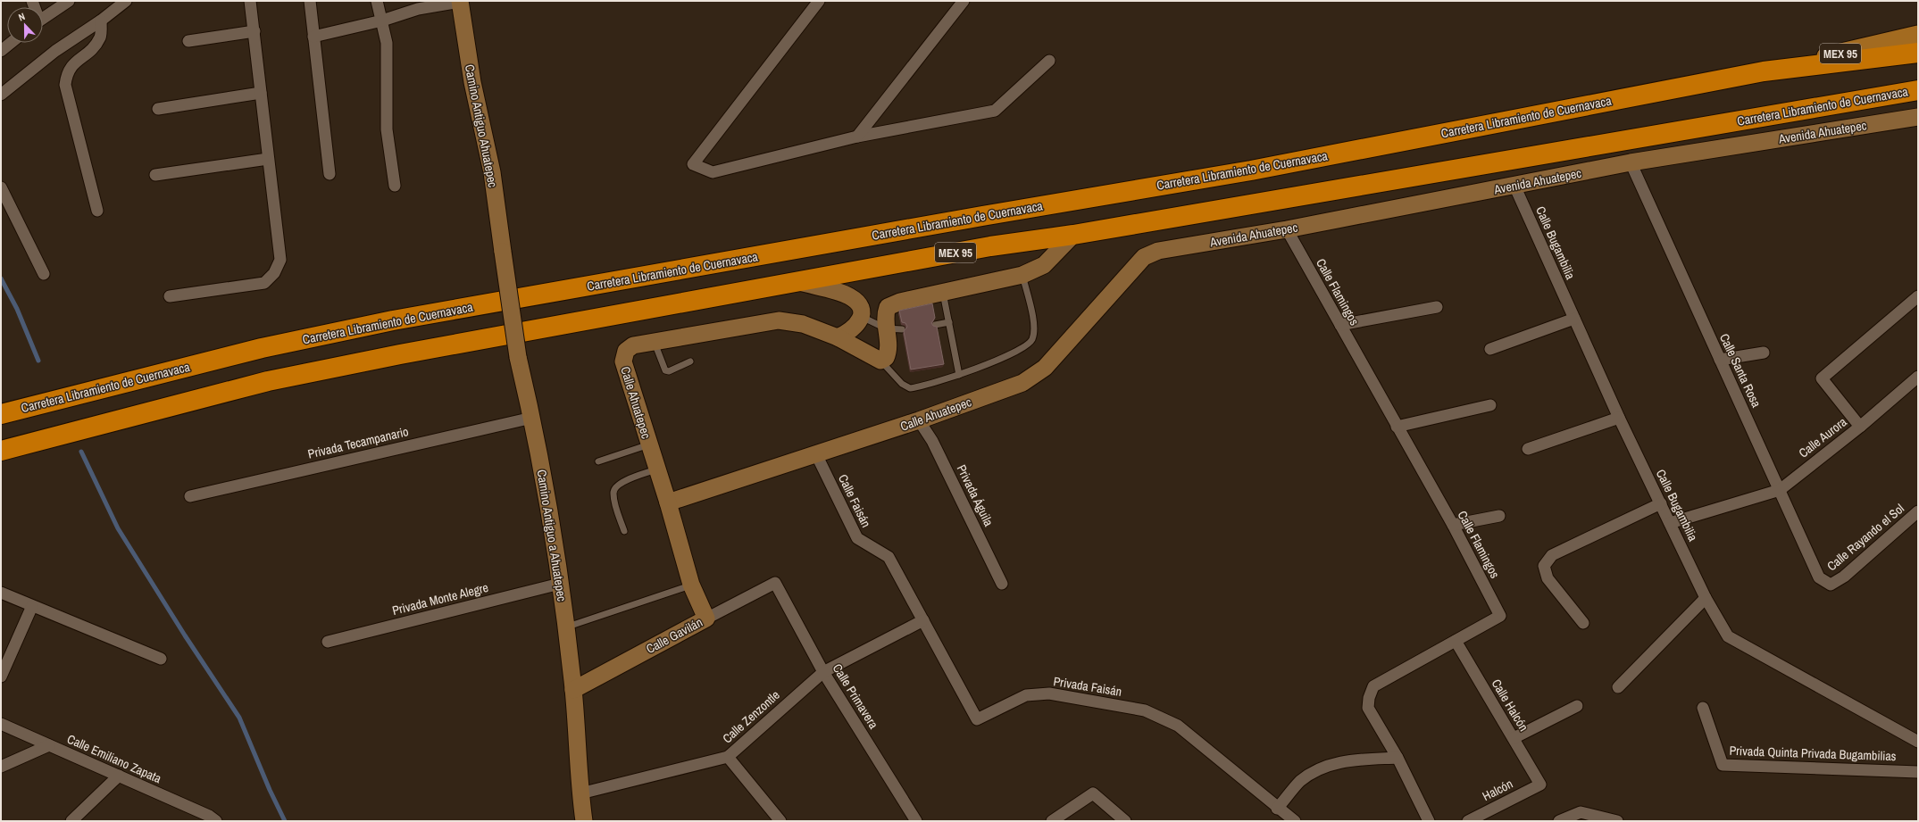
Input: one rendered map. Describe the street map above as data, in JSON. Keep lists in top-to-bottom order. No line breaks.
{"streets":{"highway":["MEX 95","Carretera Libramiento de Cuernavaca"],"street":["Camino Antiguo Ahuatepec","Avenida Ahuatepec","Calle Bugambilia","Calle Flamingos","Calle Santa Rosa","Calle Ahuatepec","Calle Aurora","Privada Tecampanario","Privada Águila","Calle Faisán","Camino Antiguo a Ahuatepec","Calle Rayando el Sol","Privada Monte Alegre","Calle Gavilán","Privada Faisán","Calle Primavera","Calle Halcón","Calle Zenzontle","Privada Quinta Privada Bugambilias","Calle Emiliano Zapata","Halcón"]},"crossings":[["MEX 95","Carretera Libramiento de Cuernavaca"],["Camino Antiguo Ahuatepec","Camino Antiguo a Ahuatepec"],["Avenida Ahuatepec","Calle Bugambilia"],["Avenida Ahuatepec","Calle Flamingos"],["Avenida Ahuatepec","Calle Santa Rosa"],["Avenida Ahuatepec","Calle Ahuatepec"],["Calle Bugambilia","Calle Aurora"],["Calle Flamingos","Calle Halcón"],["Calle Santa Rosa","Calle Aurora"],["Calle Santa Rosa","Calle Rayando el Sol"],["Calle Ahuatepec","Privada Águila"],["Calle Ahuatepec","Calle Faisán"],["Calle Ahuatepec","Calle Gavilán"],["Privada Tecampanario","Camino Antiguo a Ahuatepec"],["Calle Faisán","Privada Faisán"],["Calle Faisán","Calle Zenzontle"],["Camino Antiguo a Ahuatepec","Privada Monte Alegre"],["Camino Antiguo a Ahuatepec","Calle Gavilán"],["Camino Antiguo a Ahuatepec","Calle Zenzontle"],["Calle Gavilán","Calle Primavera"],["Privada Faisán","Calle Zenzontle"],["Calle Primavera","Calle Zenzontle"],["Calle Halcón","Halcón"]],"north":"top"}
